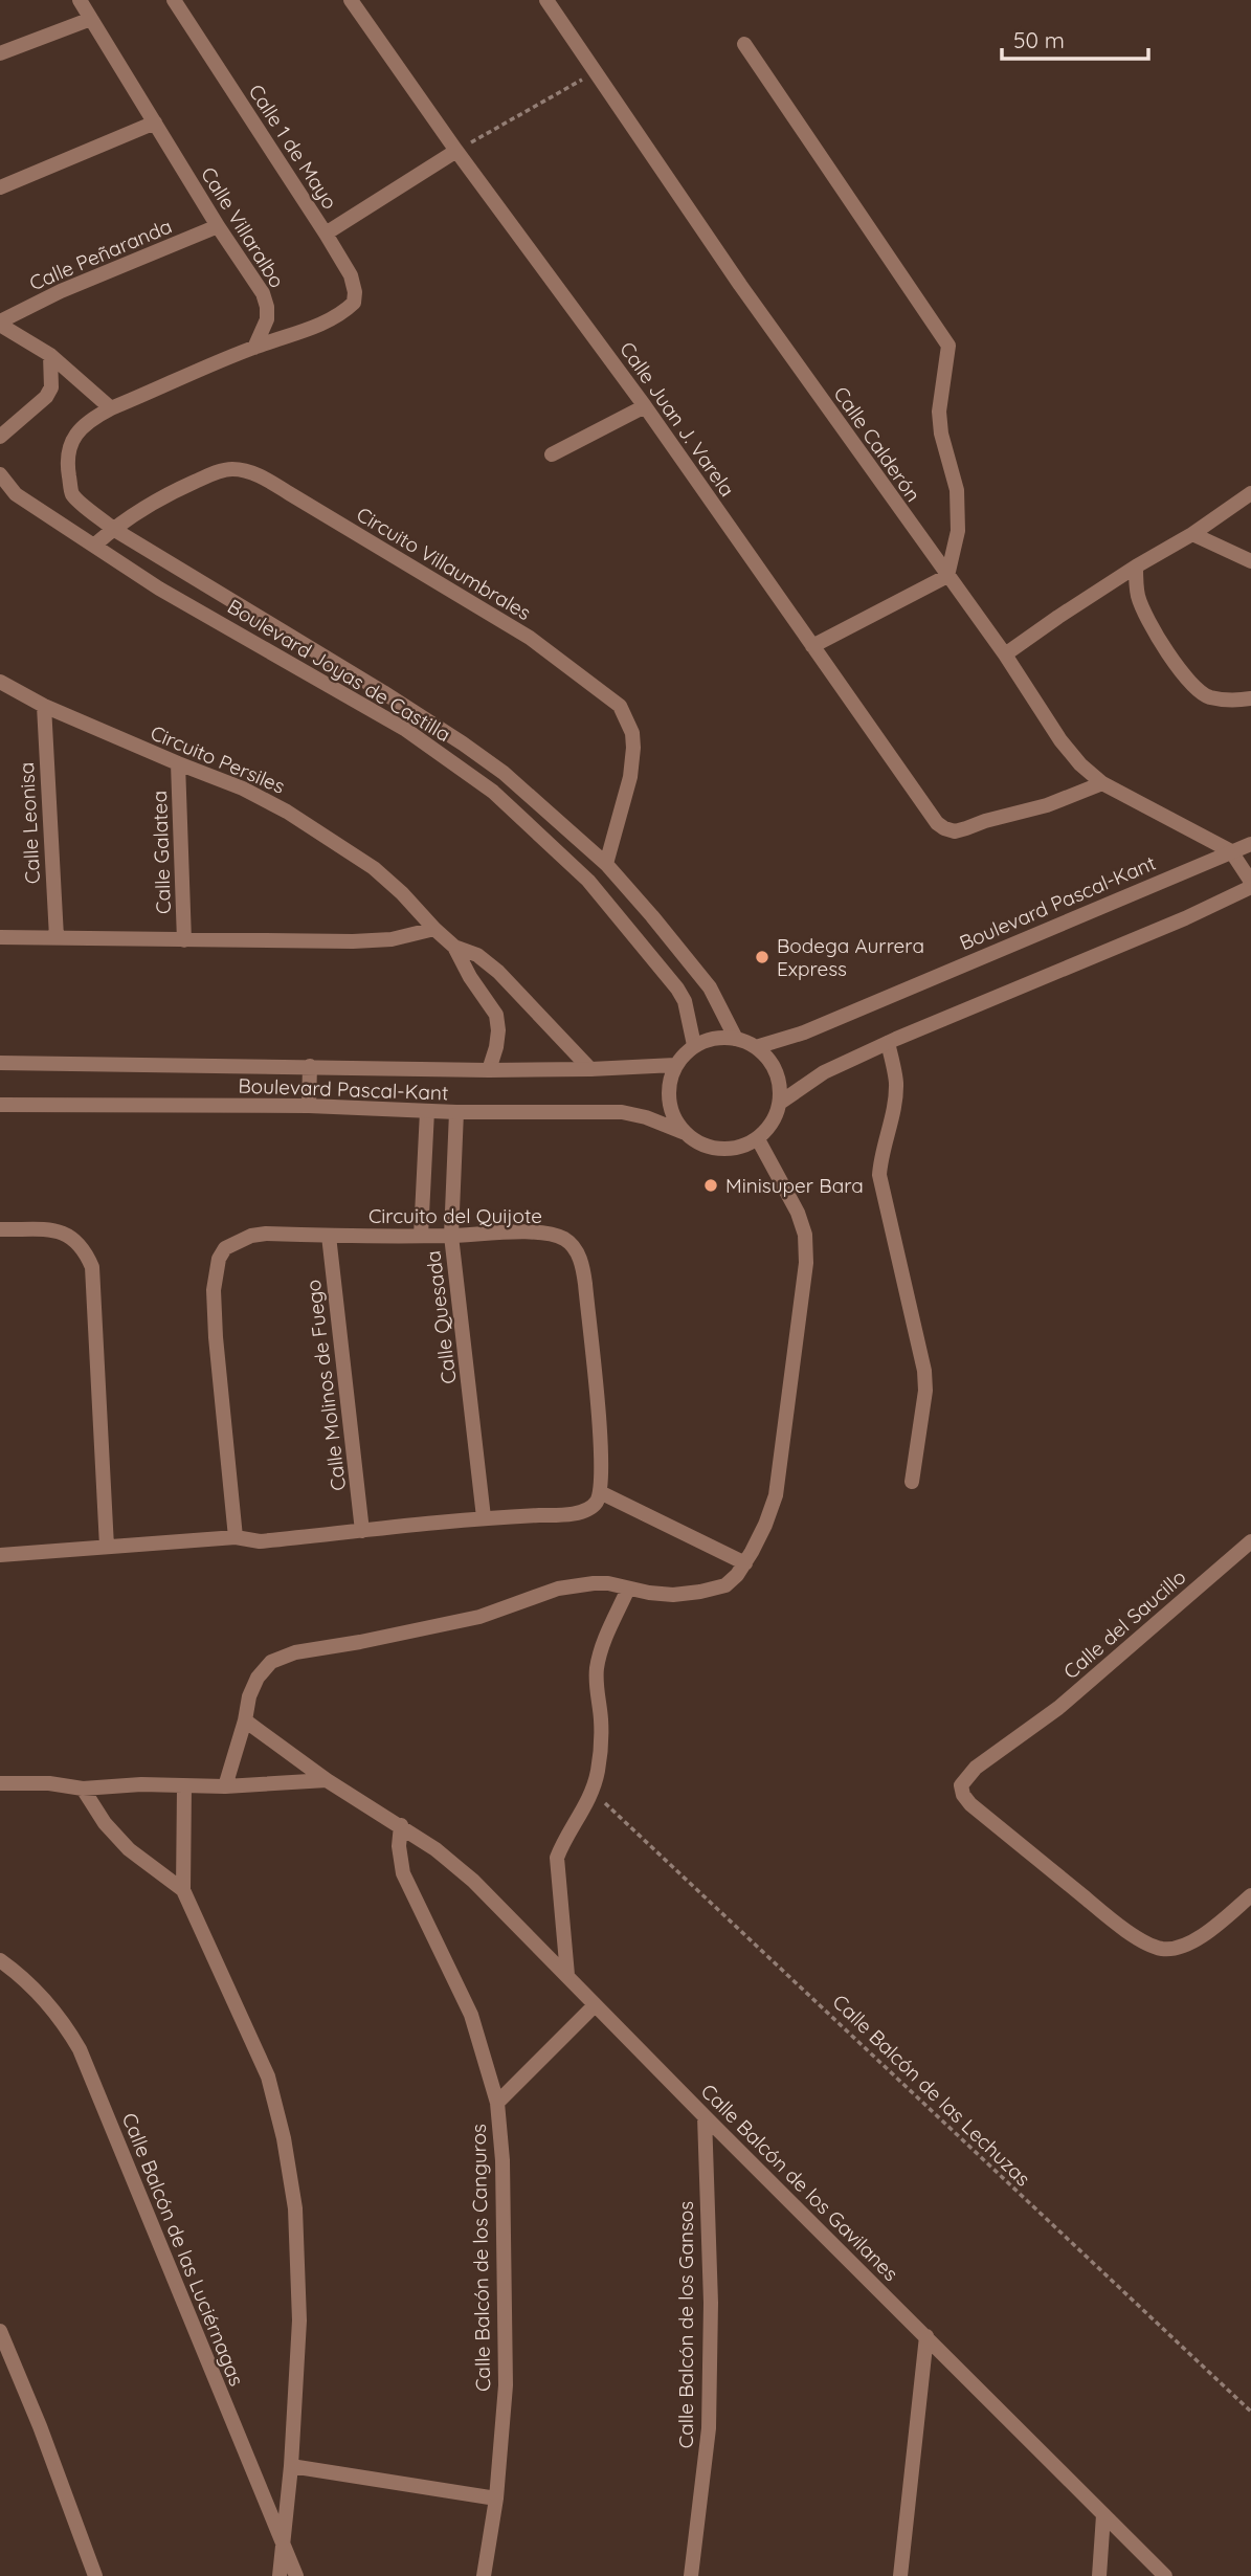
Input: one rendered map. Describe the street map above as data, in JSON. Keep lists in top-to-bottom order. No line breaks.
{"streets":{"street":["Calle 1 de Mayo","Calle Villaralbo","Calle Peñaranda","Calle Juan J. Varela","Calle Calderón","Circuito Villaumbrales","Boulevard Joyas de Castilla","Circuito Persiles","Calle Leonisa","Calle Galatea","Boulevard Pascal-Kant","Circuito del Quijote","Calle Quesada","Calle Molinos de Fuego","Calle del Saucillo","Calle Balcón de los Gavilanes","Calle Balcón de las Luciérnagas","Calle Balcón de los Canguros","Calle Balcón de los Gansos"],"path":["Calle Balcón de las Lechuzas"]},"crossings":[["Calle 1 de Mayo","Calle Villaralbo"],["Calle Villaralbo","Calle Peñaranda"],["Calle Juan J. Varela","Calle Calderón"],["Calle Calderón","Boulevard Pascal-Kant"],["Circuito Villaumbrales","Boulevard Joyas de Castilla"],["Boulevard Joyas de Castilla","Boulevard Pascal-Kant"],["Circuito Persiles","Calle Leonisa"],["Circuito Persiles","Calle Galatea"],["Circuito Persiles","Boulevard Pascal-Kant"],["Boulevard Pascal-Kant","Calle Quesada"],["Circuito del Quijote","Calle Quesada"],["Circuito del Quijote","Calle Molinos de Fuego"],["Calle Balcón de los Gavilanes","Calle Balcón de los Canguros"],["Calle Balcón de los Gavilanes","Calle Balcón de los Gansos"]],"places":["Bodega Aurrera Express","Minisuper Bara"],"scale_bar":"50 m"}
